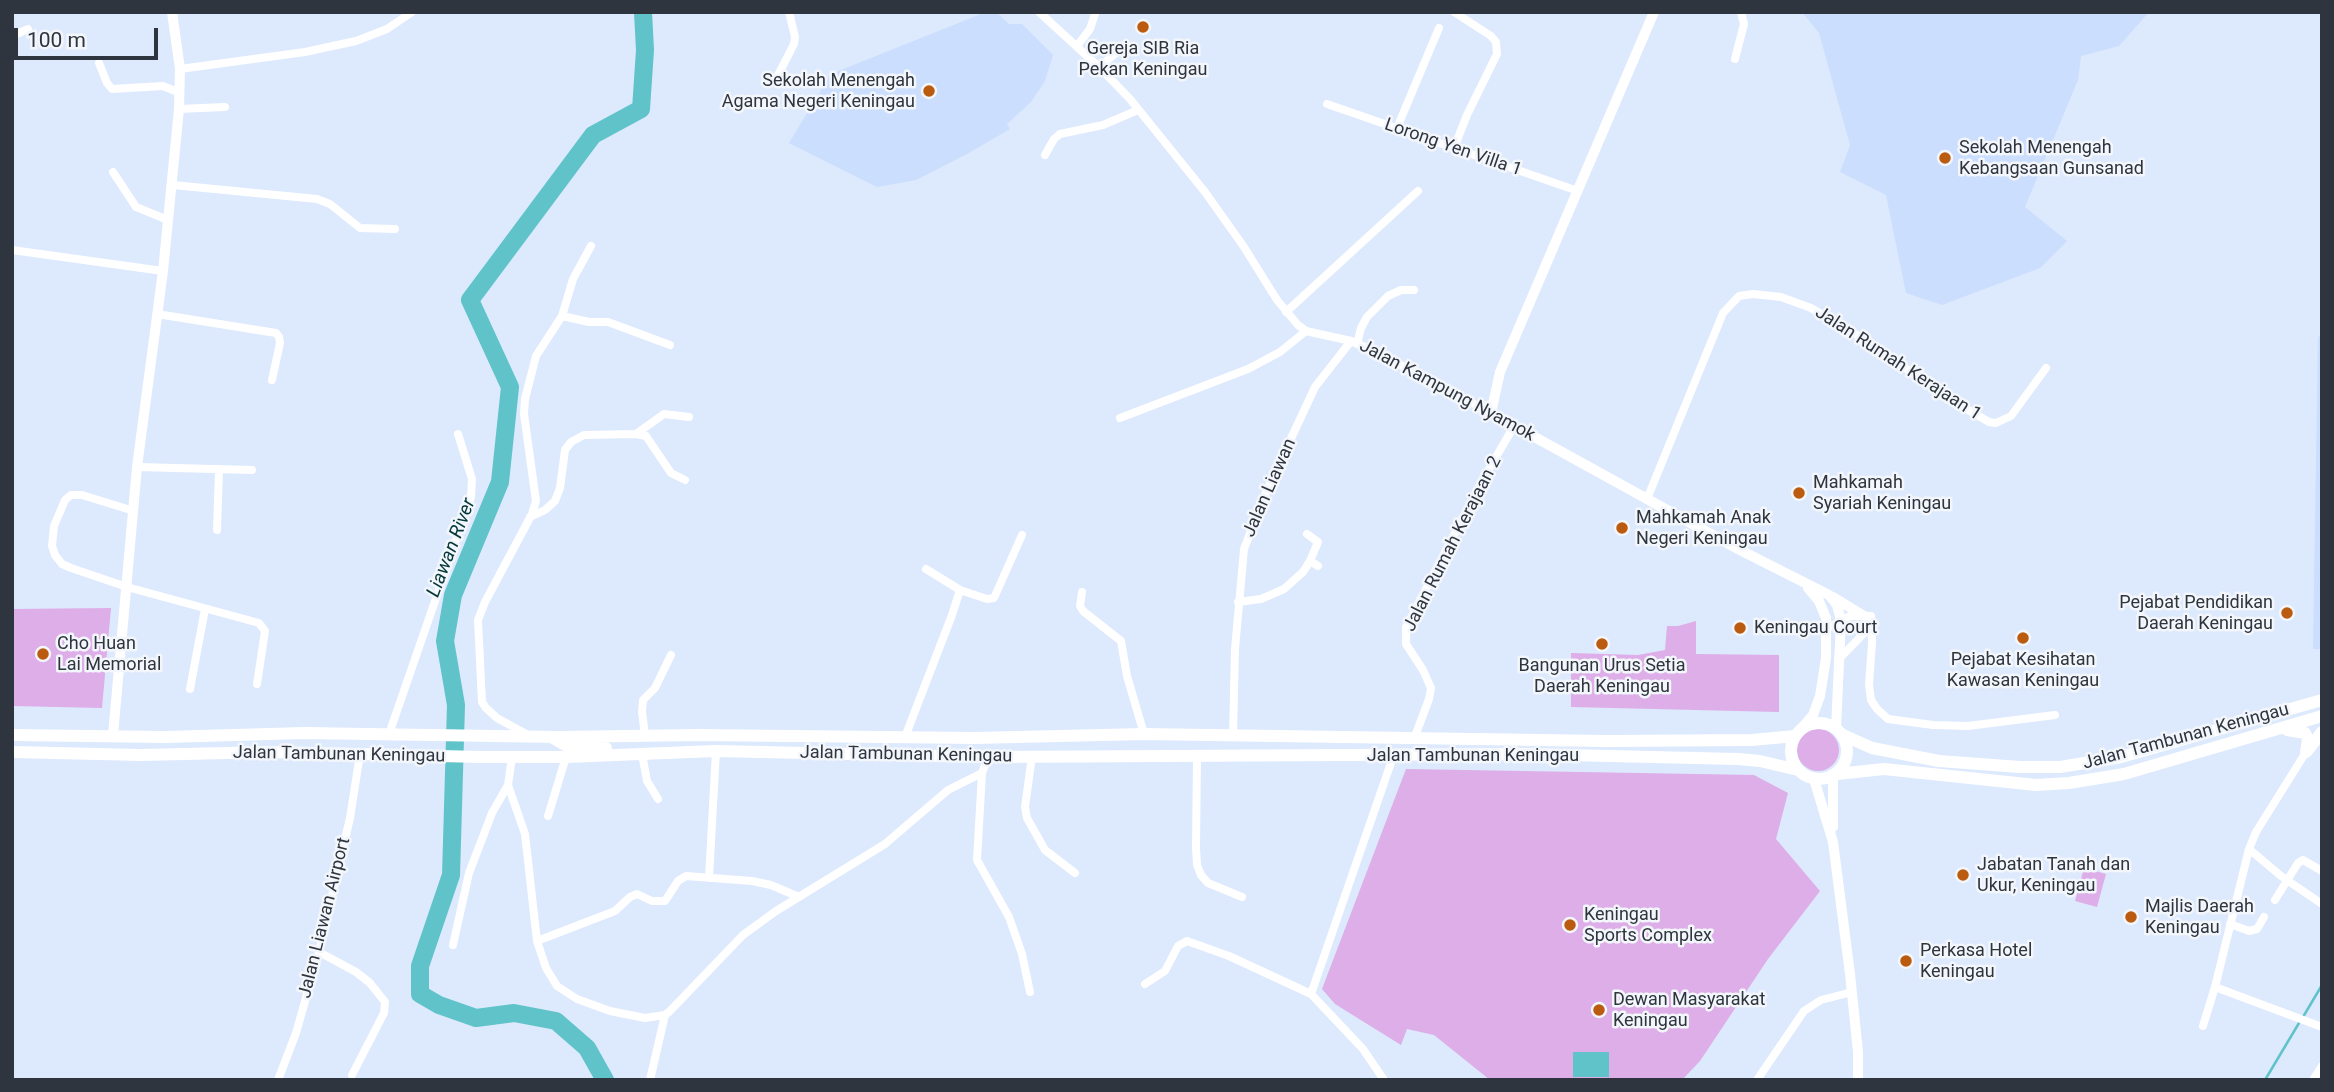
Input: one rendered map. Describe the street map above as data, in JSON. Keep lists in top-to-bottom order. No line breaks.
{"streets":{"main road":["Jalan Tambunan Keningau"],"street":["Lorong Yen Villa 1","Jalan Rumah Kerajaan 1","Jalan Kampung Nyamok","Jalan Liawan","Jalan Rumah Kerajaan 2","Jalan Liawan Airport"]},"crossings":[["Jalan Rumah Kerajaan 1","Jalan Kampung Nyamok"],["Jalan Kampung Nyamok","Jalan Liawan"],["Jalan Kampung Nyamok","Jalan Rumah Kerajaan 2"],["Jalan Kampung Nyamok","Jalan Tambunan Keningau"],["Jalan Liawan","Jalan Tambunan Keningau"],["Jalan Rumah Kerajaan 2","Jalan Tambunan Keningau"],["Jalan Tambunan Keningau","Jalan Liawan Airport"]],"water":["Liawan River"],"places":["Gereja SIB Ria Pekan Keningau","Sekolah Menengah Agama Negeri Keningau","Sekolah Menengah Kebangsaan Gunsanad","Mahkamah Syariah Keningau","Mahkamah Anak Negeri Keningau","Pejabat Pendidikan Daerah Keningau","Keningau Court","Pejabat Kesihatan Kawasan Keningau","Bangunan Urus Setia Daerah Keningau","Cho Huan Lai Memorial","Jabatan Tanah dan Ukur, Keningau","Majlis Daerah Keningau","Keningau Sports Complex","Perkasa Hotel Keningau","Dewan Masyarakat Keningau"],"scale_bar":"100 m"}
